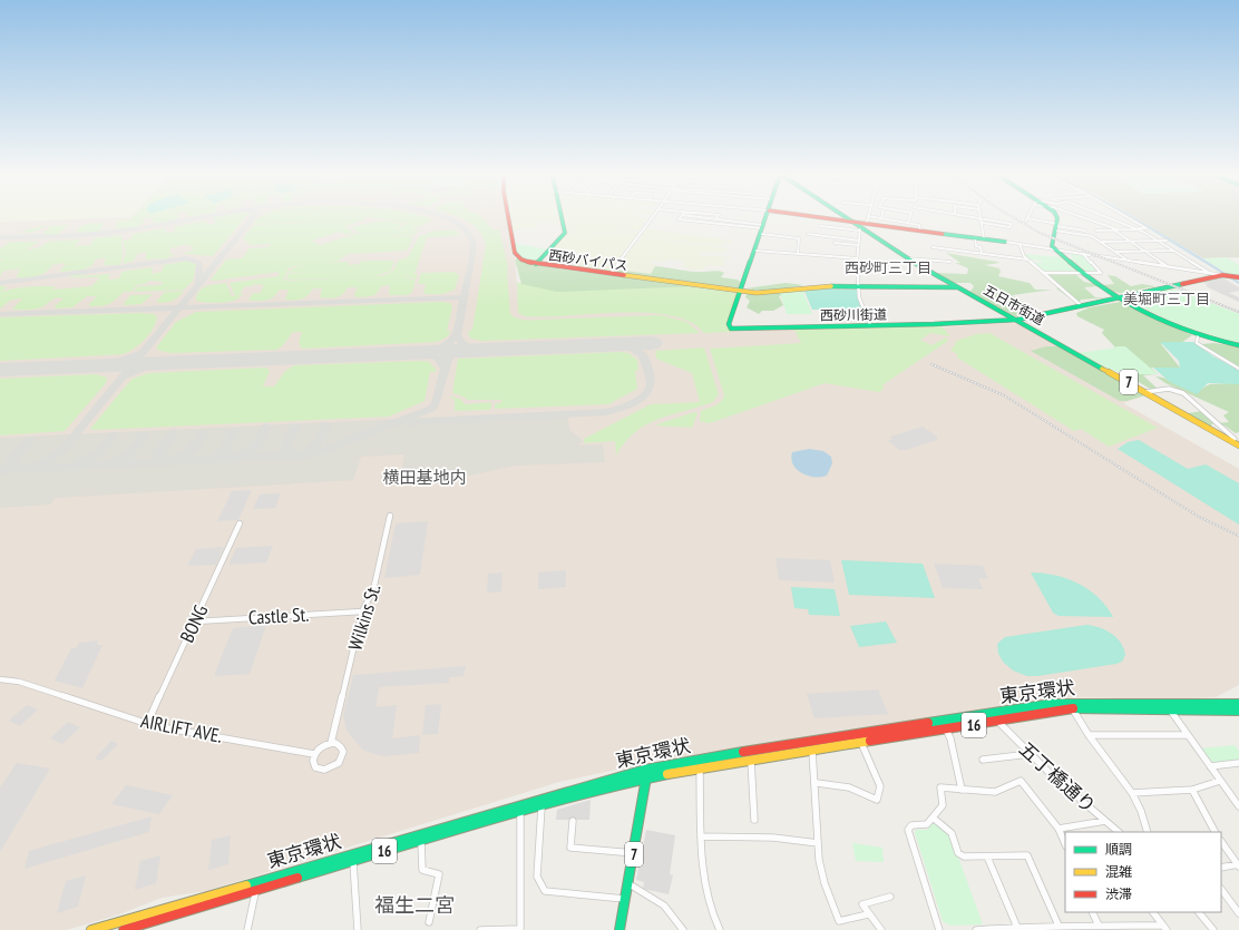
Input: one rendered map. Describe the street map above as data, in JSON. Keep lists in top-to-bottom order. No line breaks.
{"streets":{"main road":["西砂バイパス","五日市街道","西砂川街道","7","東京環状","16"],"street":["Castle St.","Wilkins St.","BONG","AIRLIFT AVE.","五丁橋通り"]},"crossings":[["西砂バイパス","五日市街道"],["西砂バイパス","西砂川街道"],["五日市街道","西砂川街道"],["7","東京環状"],["Castle St.","Wilkins St."],["Castle St.","BONG"],["Wilkins St.","AIRLIFT AVE."],["BONG","AIRLIFT AVE."],["東京環状","五丁橋通り"]],"districts":["西砂町三丁目","美堀町三丁目","横田基地内","福生二宮"],"legend":["順調","混雑","渋滞"]}
